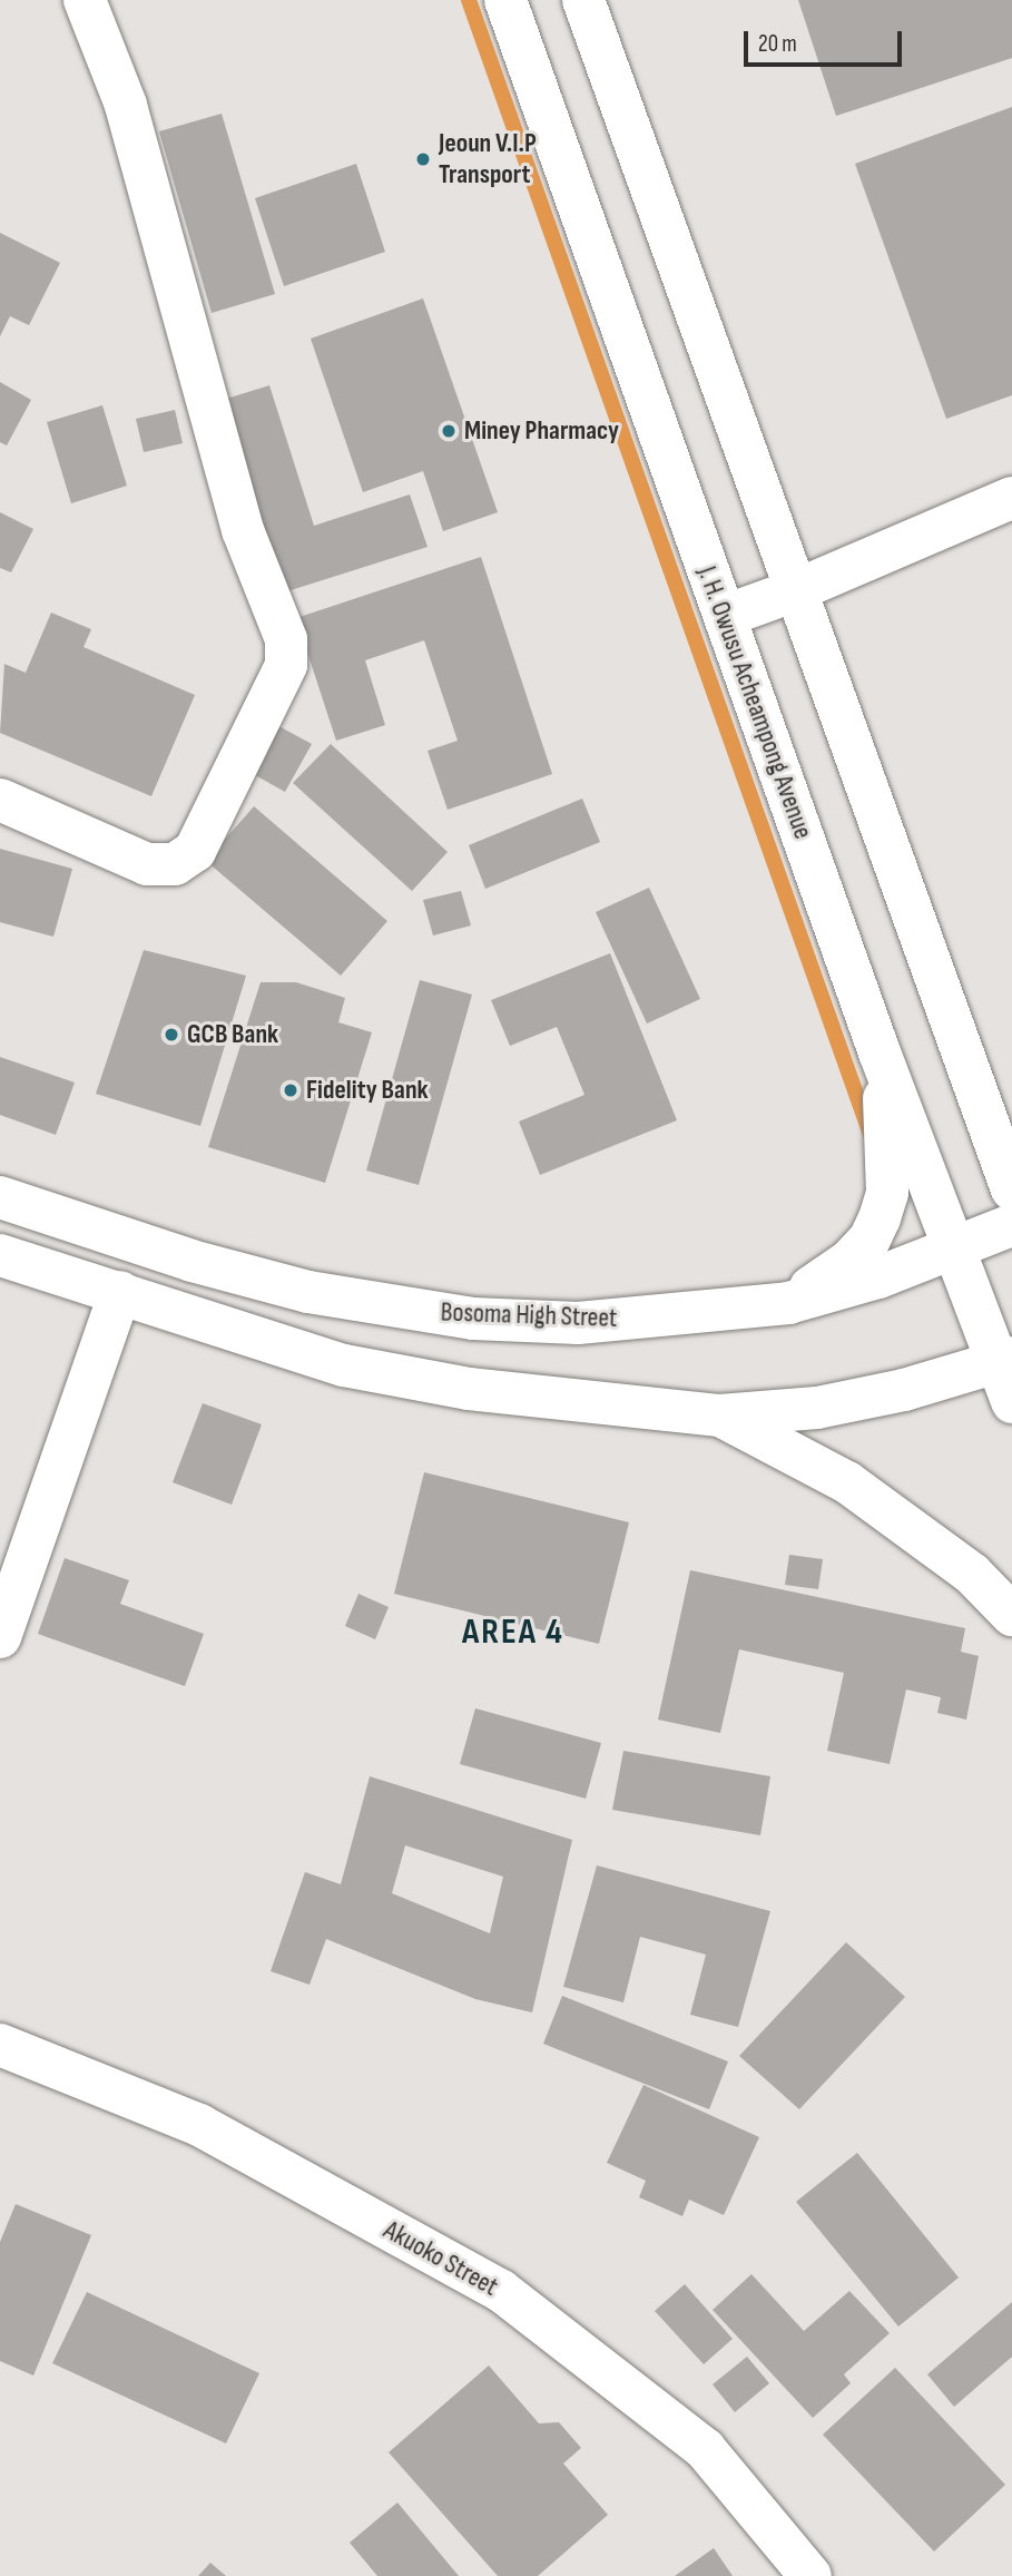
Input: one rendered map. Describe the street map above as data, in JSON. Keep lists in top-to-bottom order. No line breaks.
{"streets":{"street":["J. H. Owusu Acheampong Avenue","Bosoma High Street","Akuoko Street"]},"crossings":[["J. H. Owusu Acheampong Avenue","Bosoma High Street"]],"districts":["AREA 4"],"places":["Jeoun V.I.P Transport","Miney Pharmacy","GCB Bank","Fidelity Bank"],"scale_bar":"20 m"}
